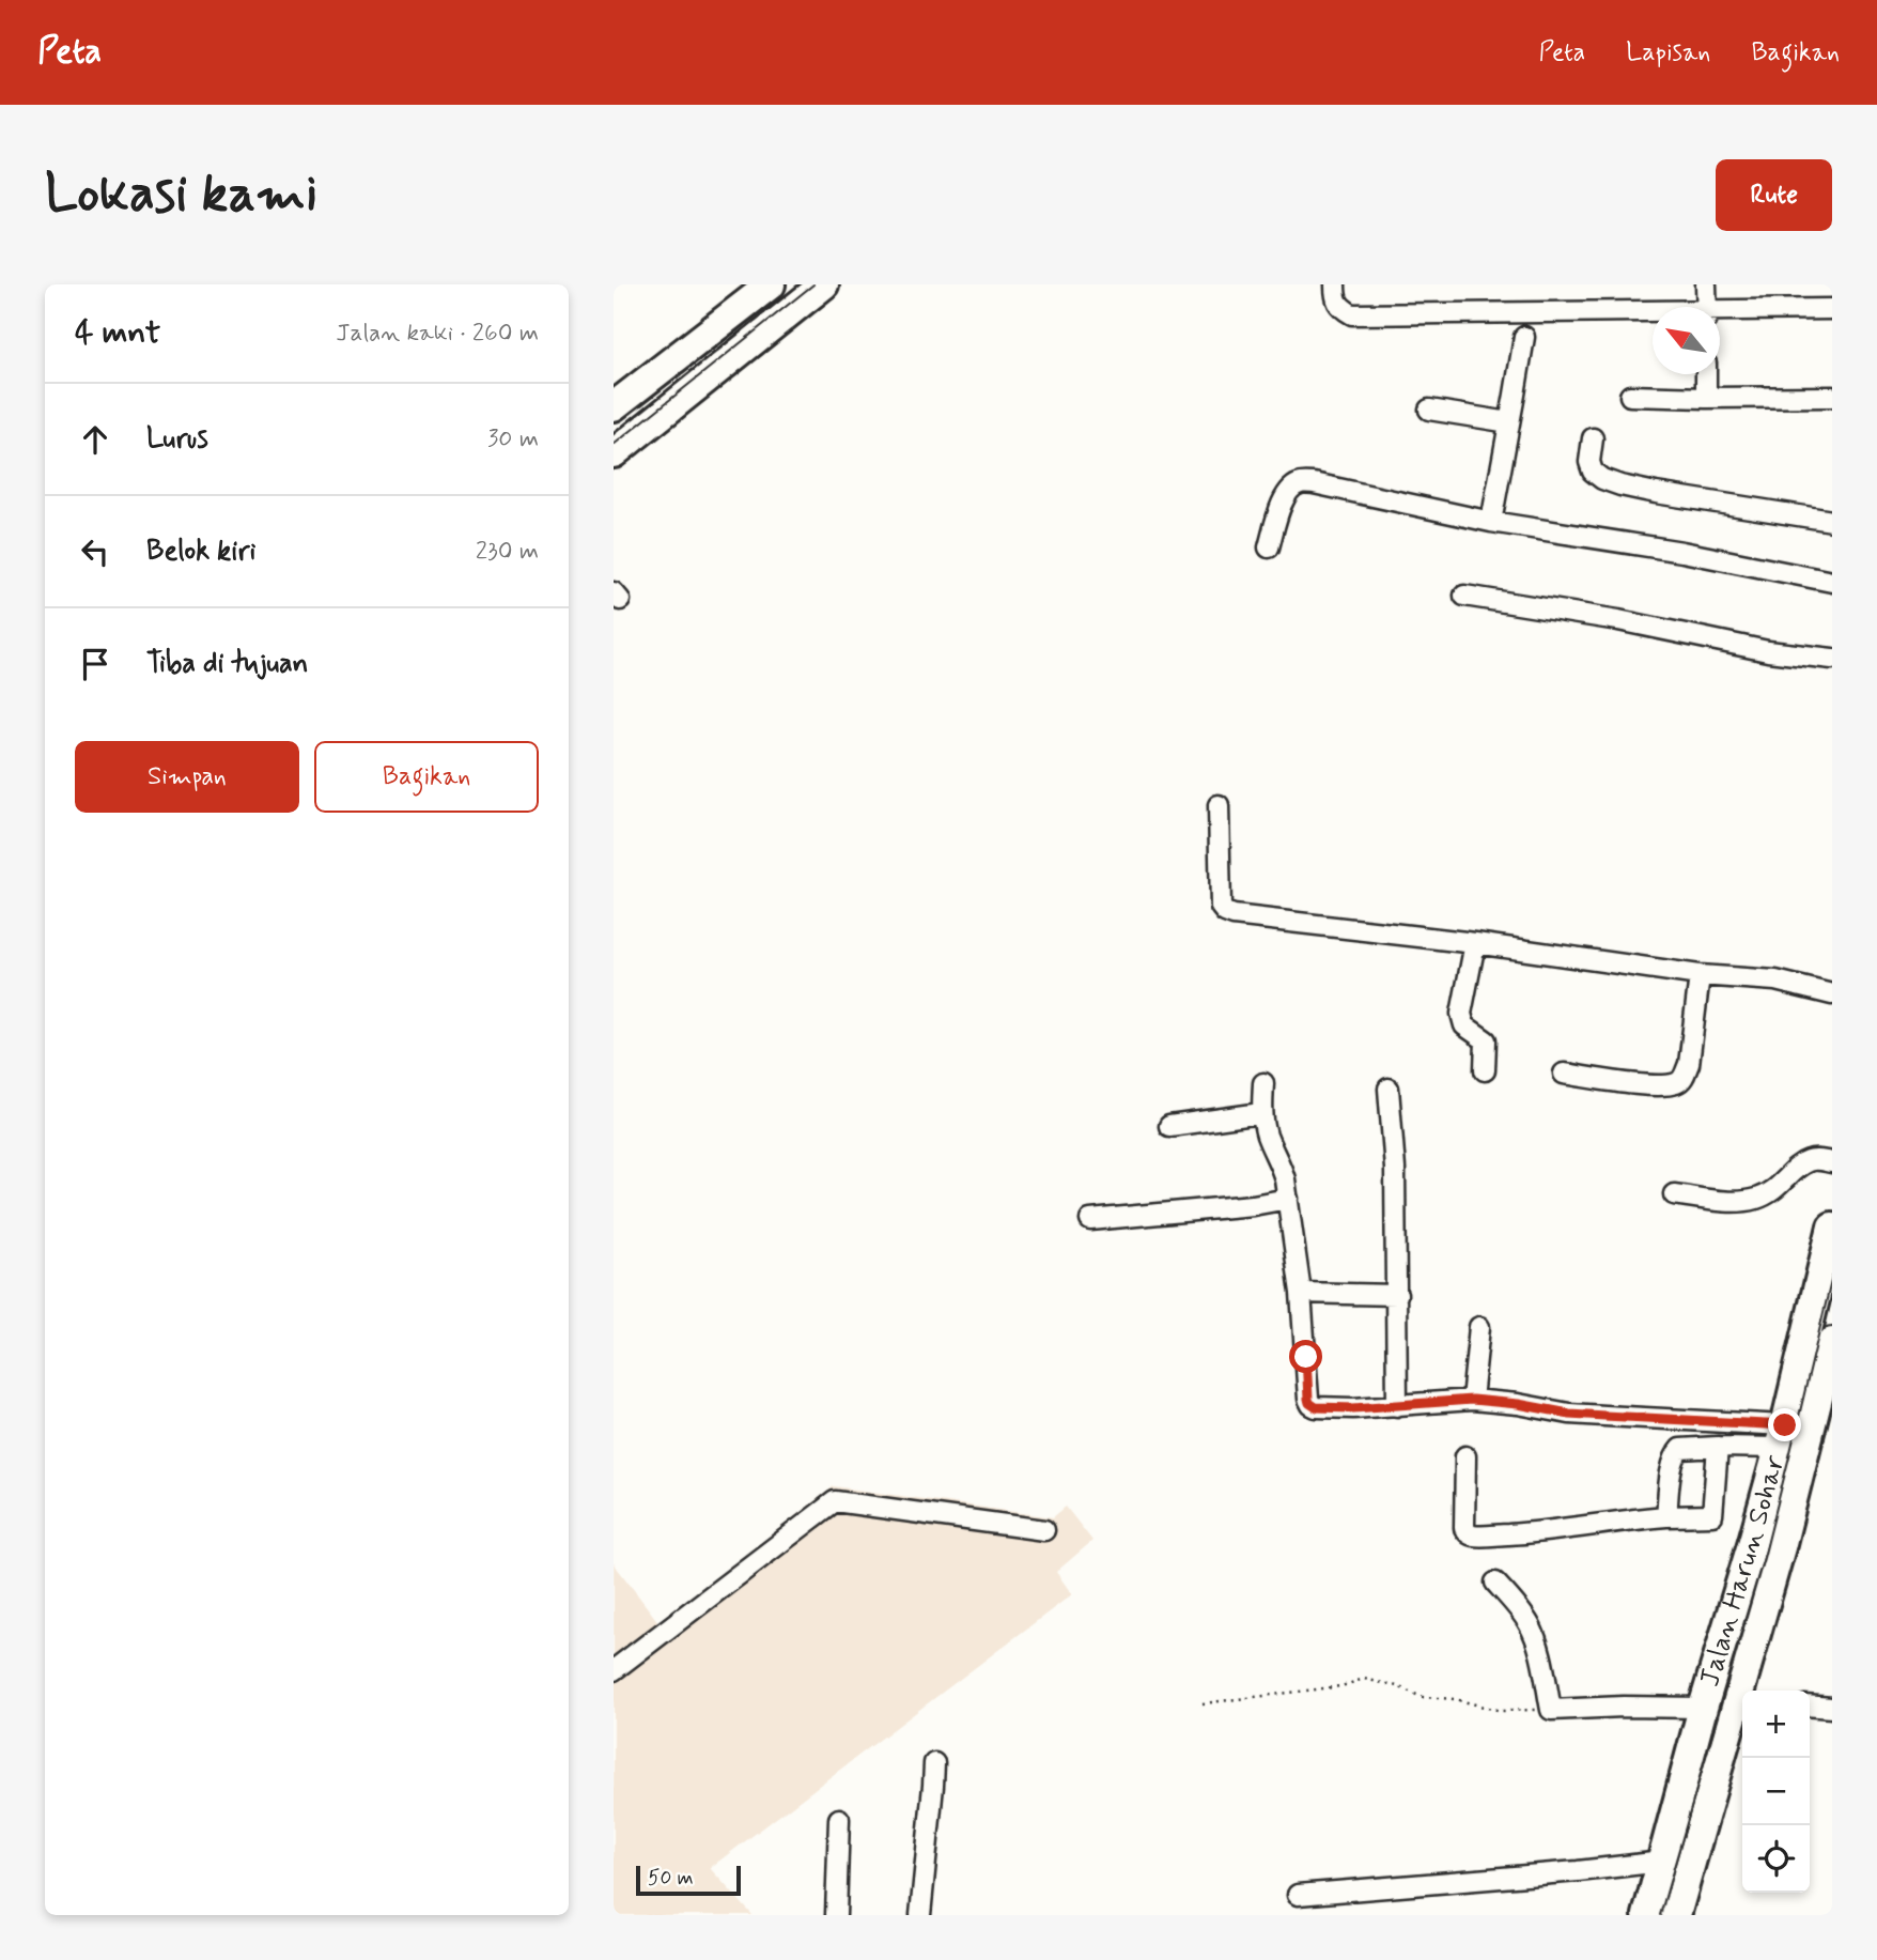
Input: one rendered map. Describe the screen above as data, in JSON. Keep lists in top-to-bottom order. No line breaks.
{"streets":{"highway":["Jalan Harun Sohar"]},"scale_bar":"50 m","north":"top left","page":{"header":"Peta","nav":["Peta","Lapisan","Bagikan"],"buttons":["Rute",["Simpan","Bagikan"]],"title":"Lokasi kami","heading":["4 mnt","Jalan kaki · 260 m"],"list":[["Lurus","30 m"],["Belok kiri","230 m"],"Tiba di tujuan"],"map_buttons":["+","−"],"scale":"50 m"}}
